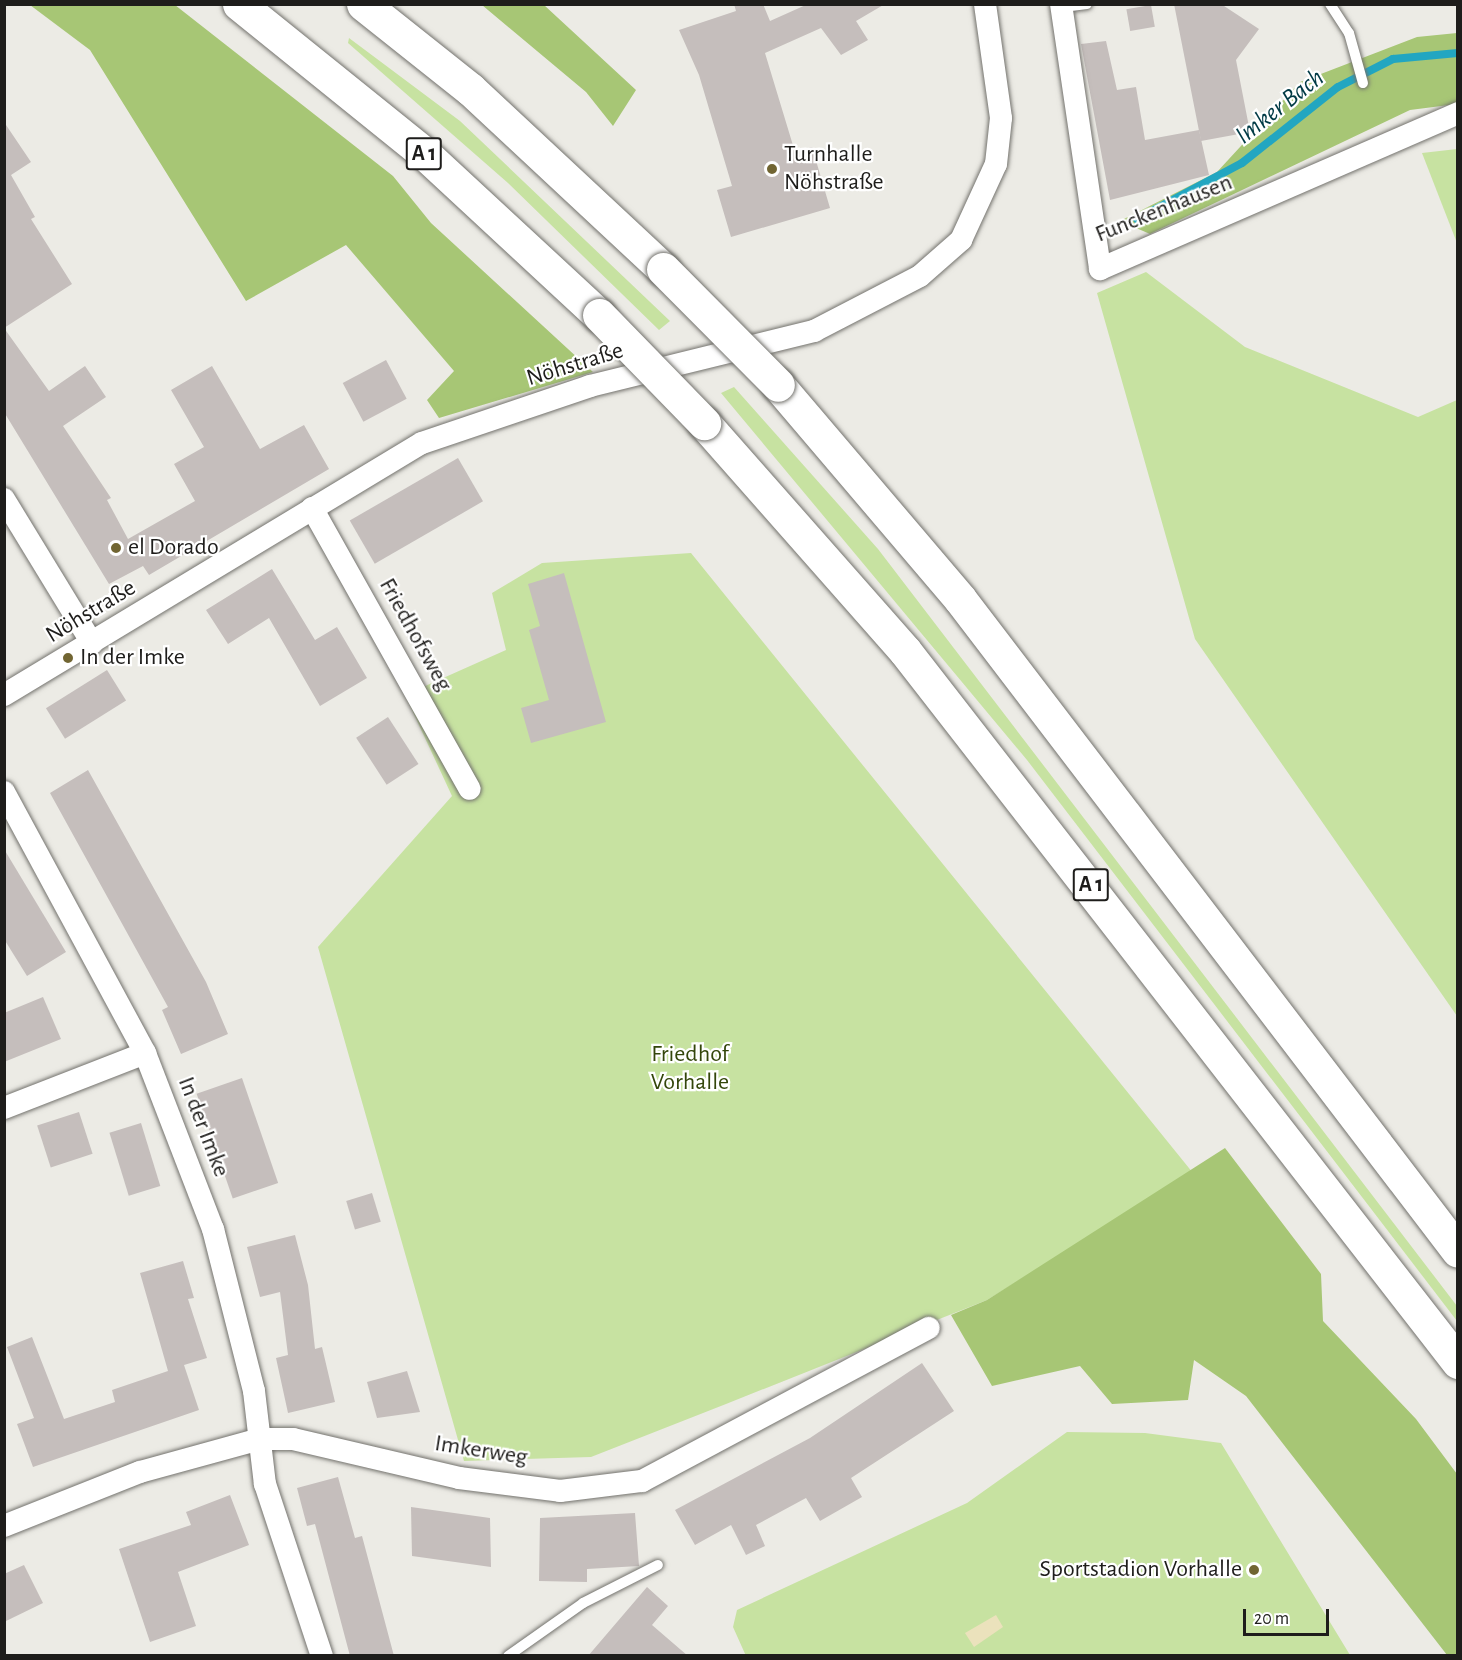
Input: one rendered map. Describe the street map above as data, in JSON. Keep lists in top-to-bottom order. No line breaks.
{"streets":{"highway":["A 1"],"street":["Funckenhausen","Nöhstraße","Friedhofsweg","In der Imke","Imkerweg"]},"crossings":[["Nöhstraße","Friedhofsweg"],["In der Imke","Imkerweg"]],"water":["Imker Bach"],"parks":["Friedhof Vorhalle"],"places":["Turnhalle Nöhstraße","el Dorado","In der Imke","Sportstadion Vorhalle"],"scale_bar":"20 m"}
